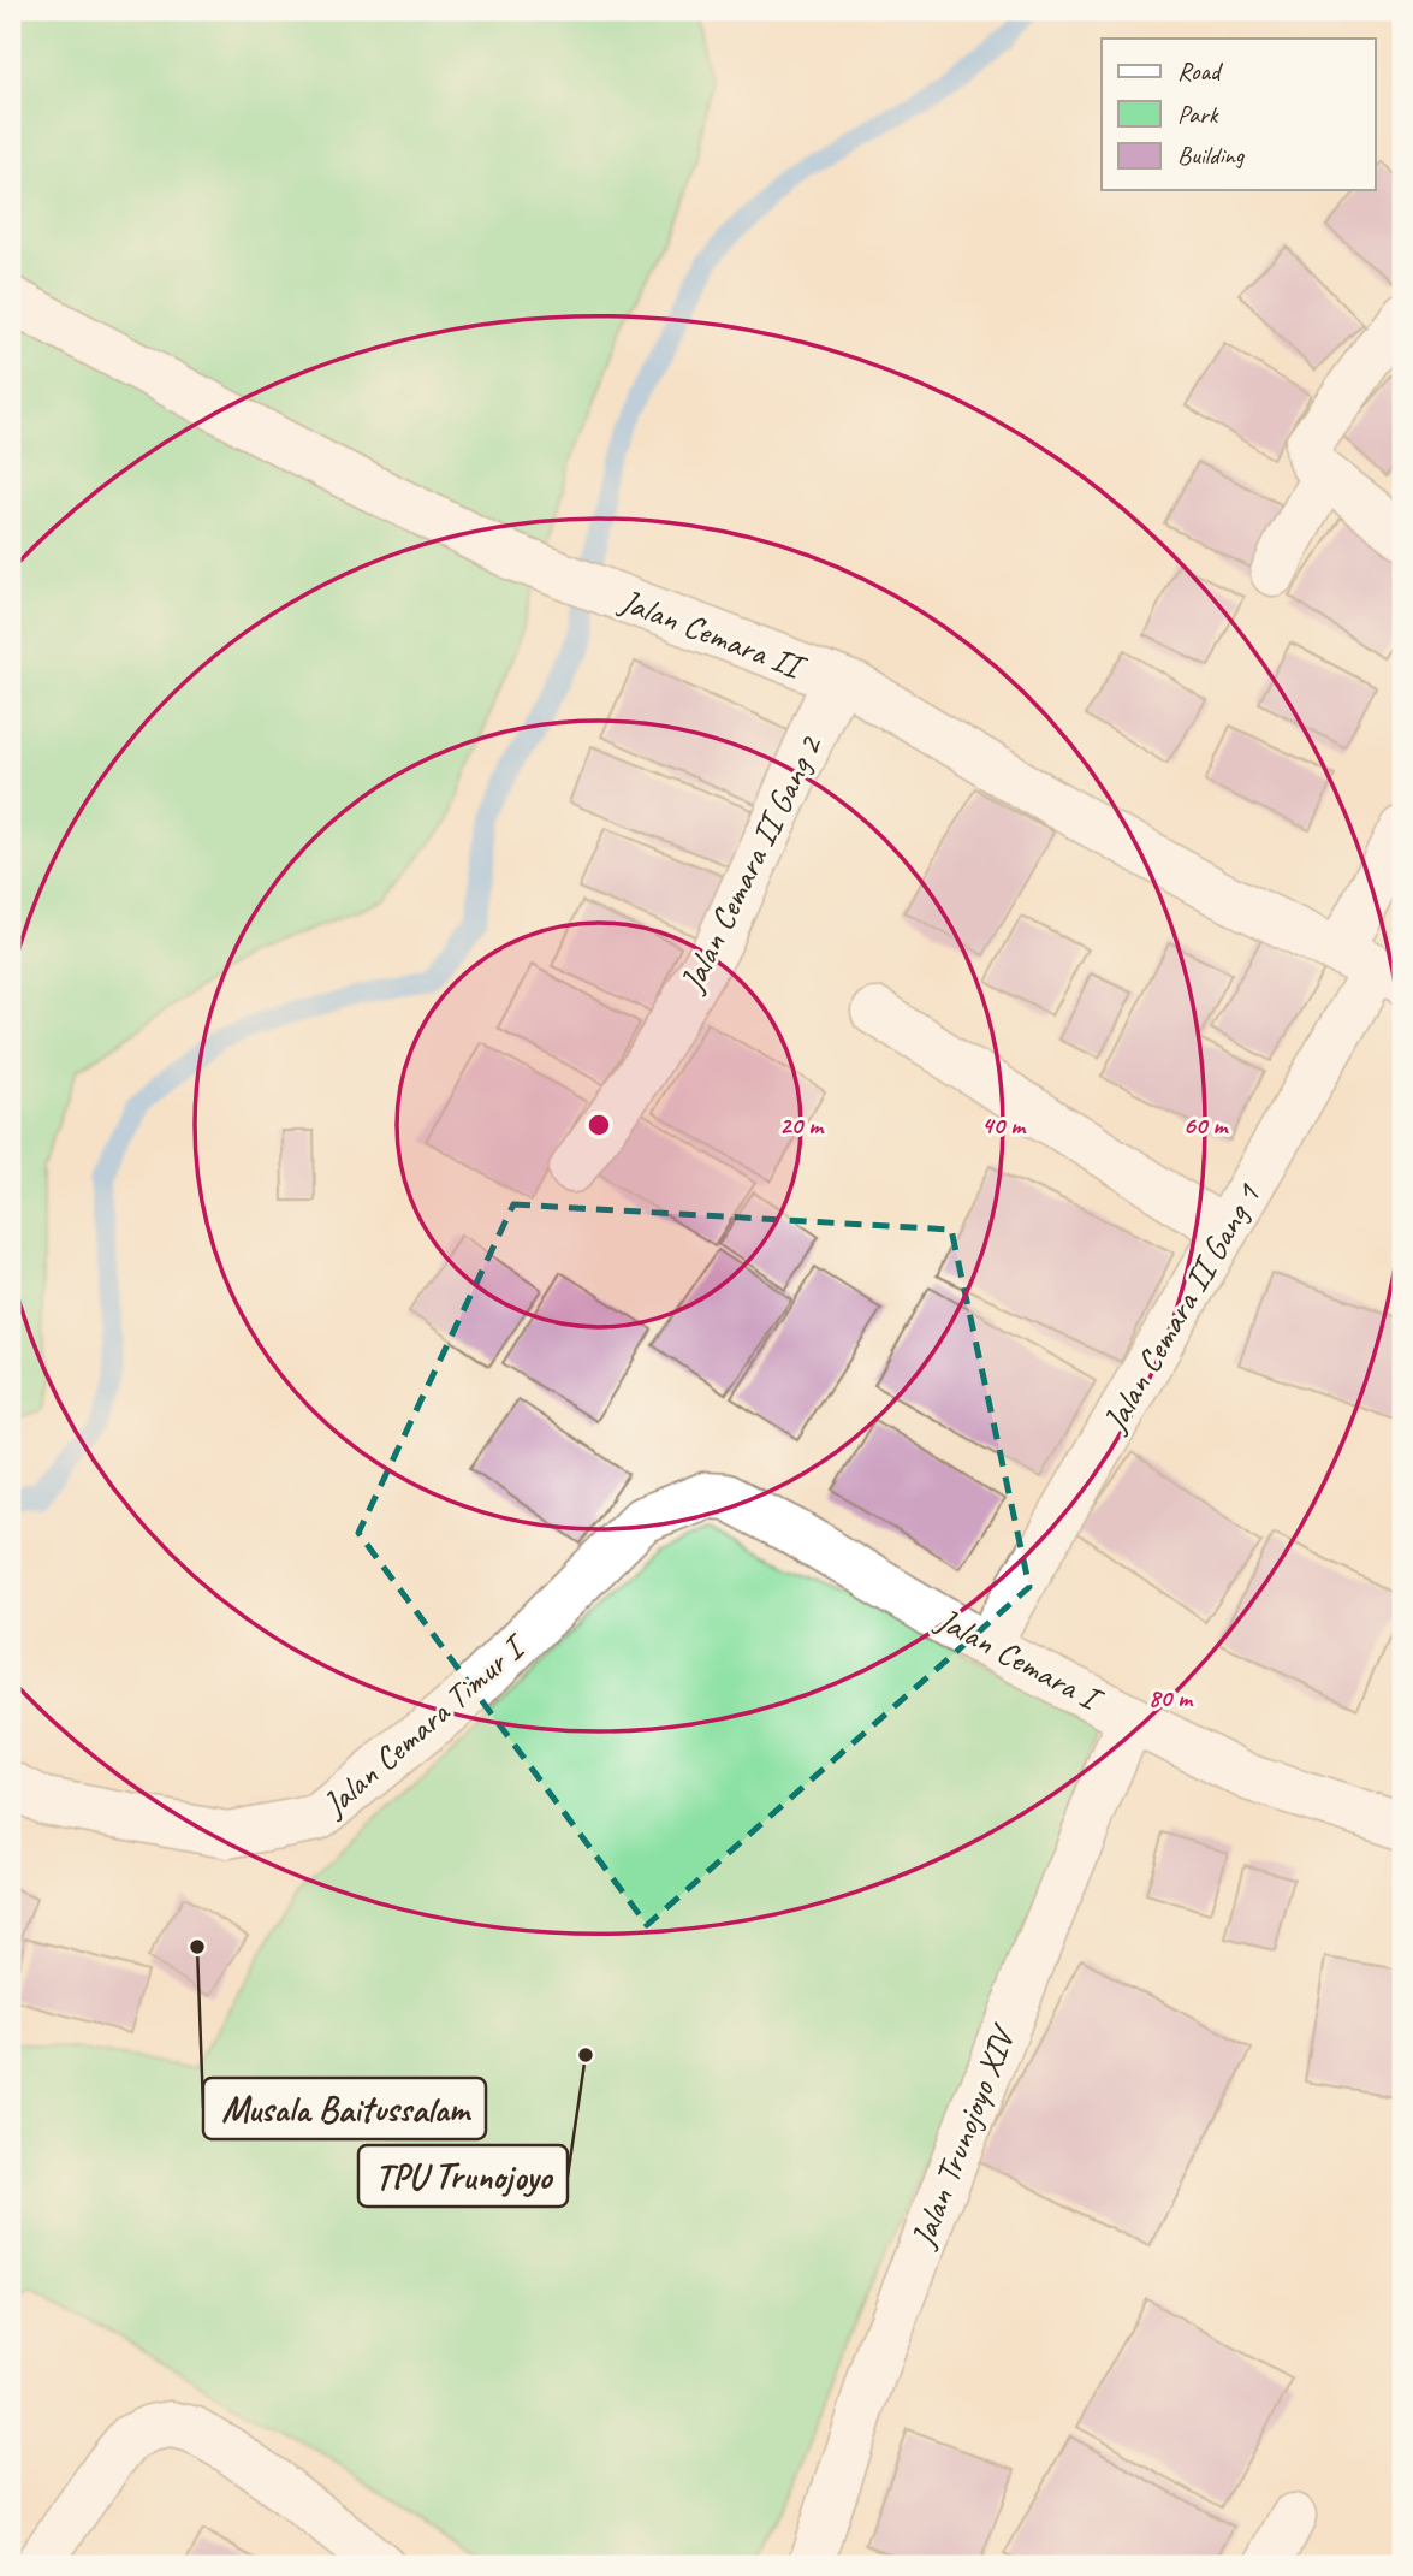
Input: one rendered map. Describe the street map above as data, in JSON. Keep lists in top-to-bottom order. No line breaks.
{"streets":{"street":["Jalan Cemara II","Jalan Cemara II Gang 2","Jalan Cemara II Gang 1","Jalan Cemara I","Jalan Cemara Timur I","Jalan Trunojoyo XIV"]},"crossings":[["Jalan Cemara II","Jalan Cemara II Gang 2"],["Jalan Cemara II","Jalan Cemara II Gang 1"],["Jalan Cemara II Gang 1","Jalan Cemara I"],["Jalan Cemara I","Jalan Cemara Timur I"],["Jalan Cemara I","Jalan Trunojoyo XIV"]],"places":["Musala Baitussalam","TPU Trunojoyo"],"legend":["Road","Park","Building"],"rings":["20 m","40 m","60 m","80 m"]}
